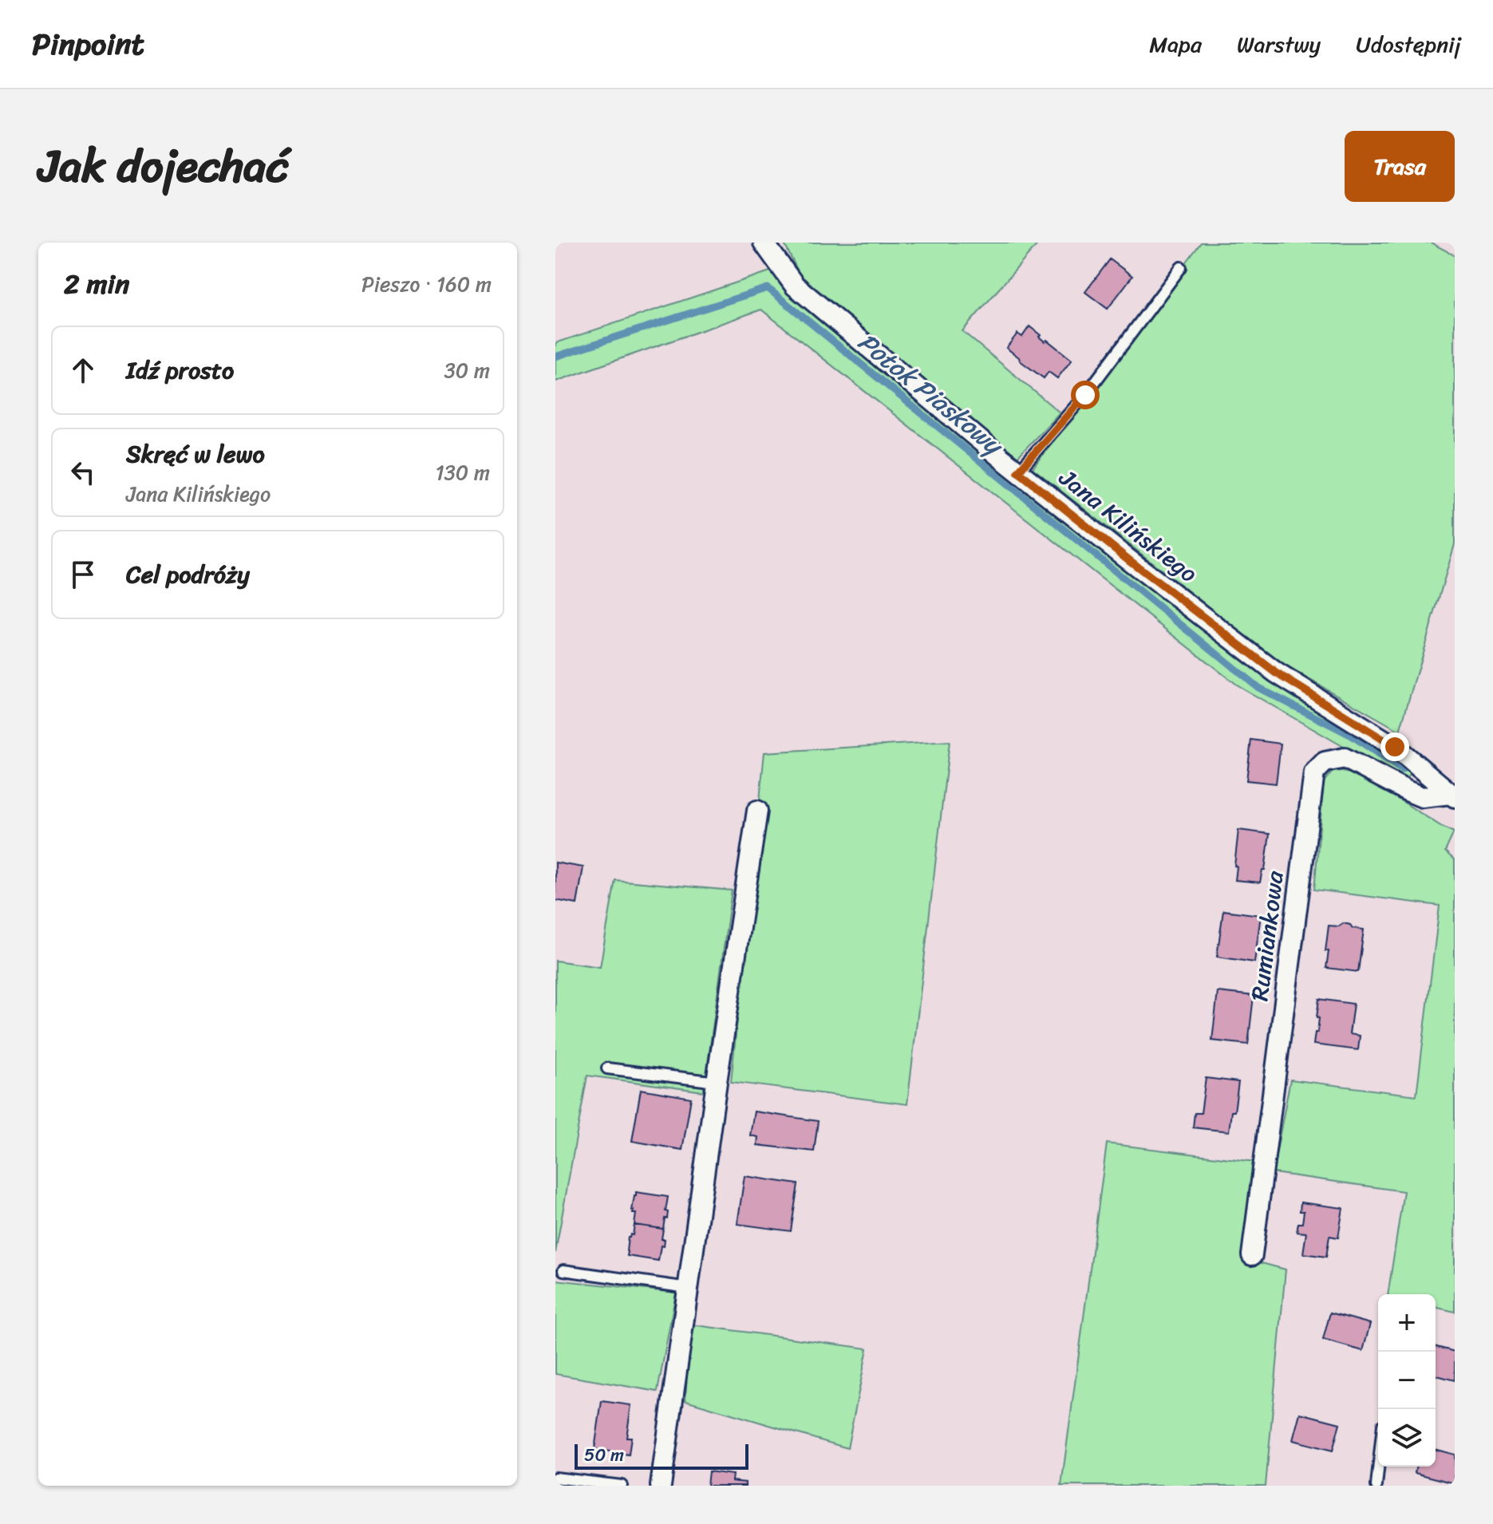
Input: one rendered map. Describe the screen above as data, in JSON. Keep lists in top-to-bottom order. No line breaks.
{"streets":{"street":["Jana Kilińskiego","Rumiankowa"]},"crossings":[["Jana Kilińskiego","Rumiankowa"]],"water":["Potok Piaskowy"],"scale_bar":"50 m","page":{"header":"Pinpoint","nav":["Mapa","Warstwy","Udostępnij"],"title":"Jak dojechać","buttons":"Trasa","heading":["2 min","Pieszo · 160 m"],"list":[["Idź prosto","30 m"],["Skręć w lewo","Jana Kilińskiego","130 m"],"Cel podróży"],"map_buttons":["+","−"],"scale":"50 m"}}
